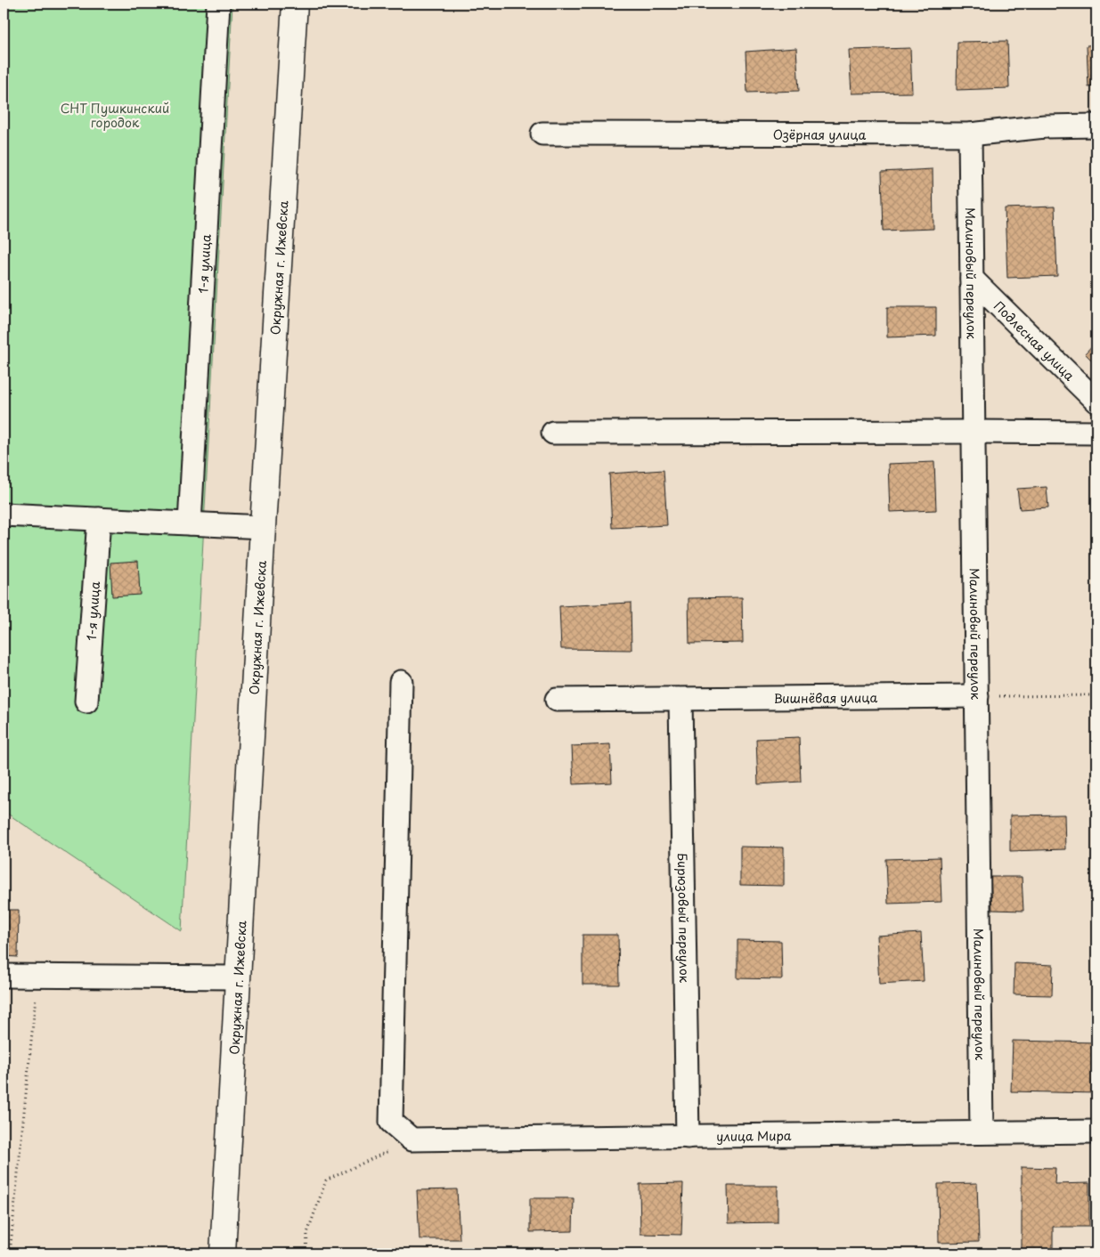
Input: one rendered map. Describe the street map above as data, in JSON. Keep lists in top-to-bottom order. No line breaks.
{"streets":{"main road":["Окружная г. Ижевска"],"street":["Озёрная улица","1-я улица","Малиновый переулок","Подлесная улица","Вишнёвая улица","Бирюзовый переулок","улица Мира"]},"crossings":[["Озёрная улица","Малиновый переулок"],["Малиновый переулок","Подлесная улица"],["Малиновый переулок","Вишнёвая улица"],["Малиновый переулок","улица Мира"],["Вишнёвая улица","Бирюзовый переулок"],["Бирюзовый переулок","улица Мира"]],"parks":["СНТ Пушкинский городок"]}
